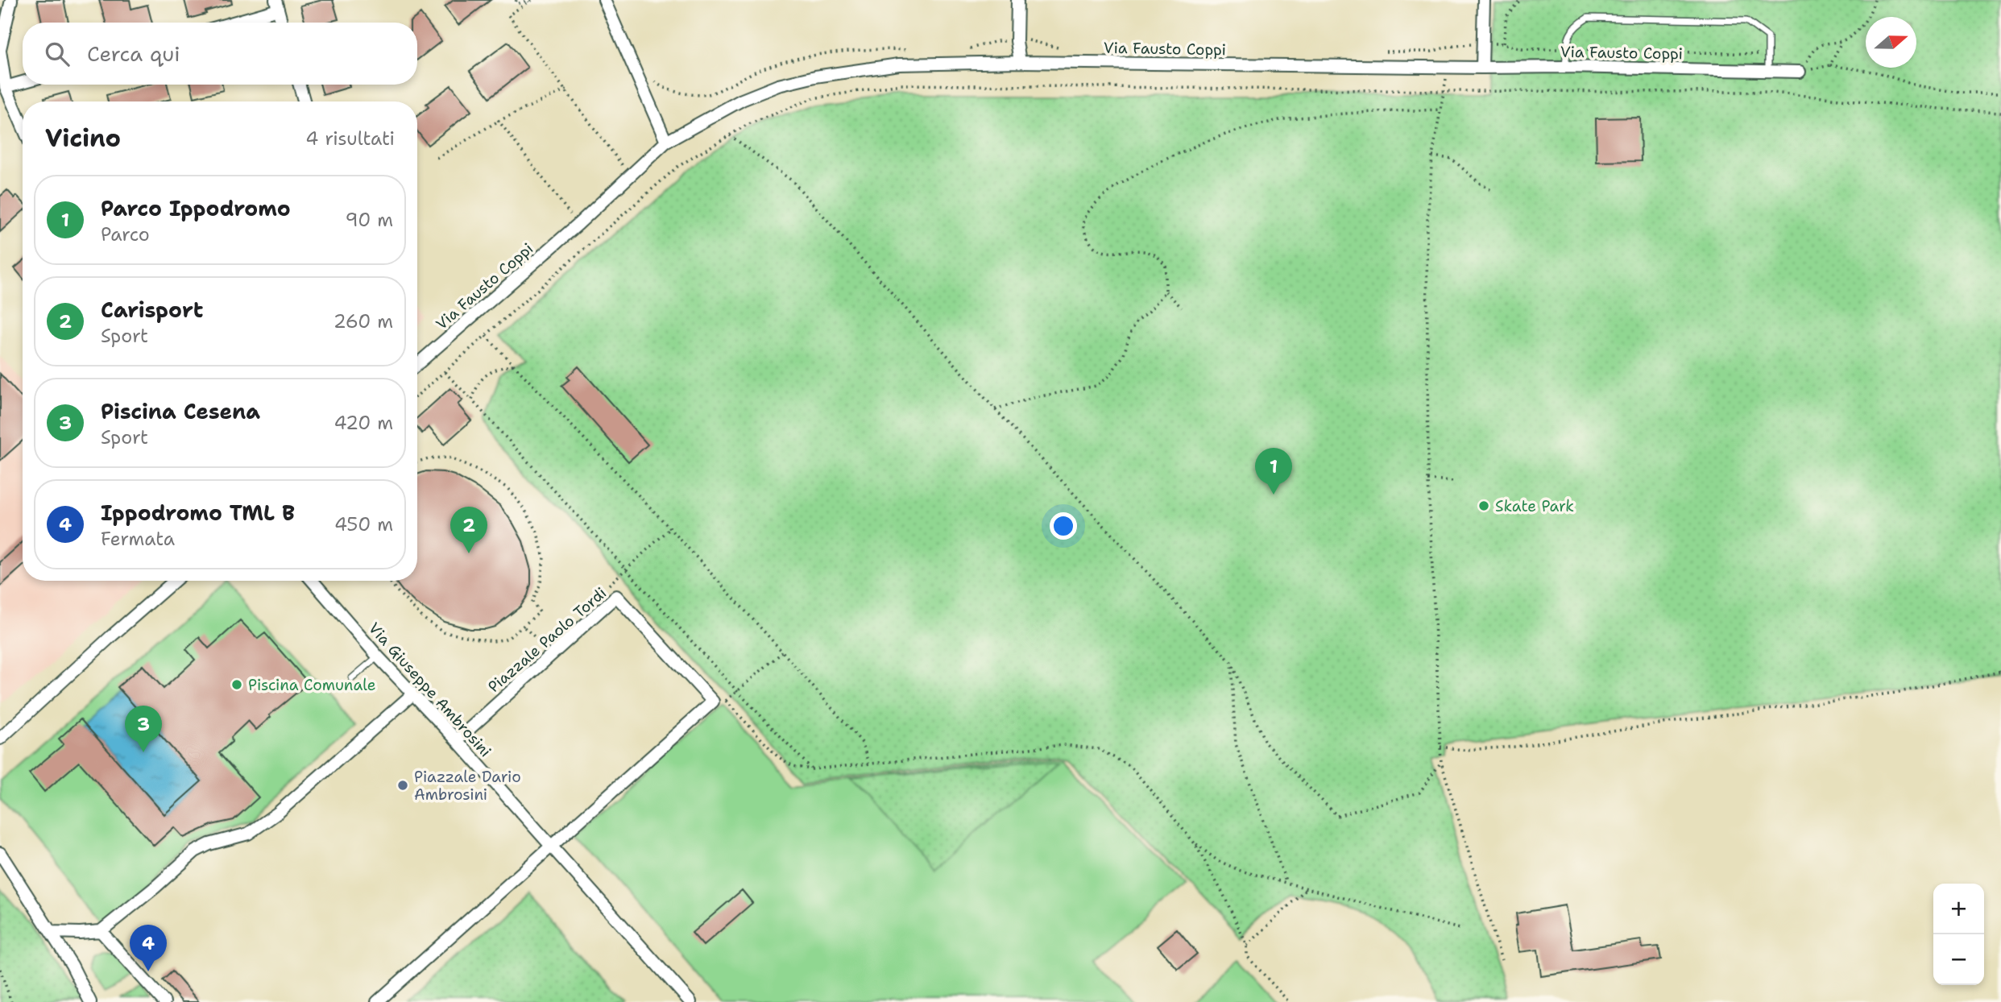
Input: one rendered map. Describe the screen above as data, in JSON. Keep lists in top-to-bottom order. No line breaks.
{"streets":{"street":["Via Fausto Coppi","Piazzale Paolo Tordi","Via Giuseppe Ambrosini"]},"crossings":[["Piazzale Paolo Tordi","Via Giuseppe Ambrosini"]],"places":["Skate Park","Piscina Comunale","Piazzale Dario Ambrosini"],"north":"right","page":{"search":"Cerca qui","heading":["Vicino","4 risultati"],"list":[{"mark":"1","name":"Parco Ippodromo","note":"Parco","value":"90 m"},{"mark":"2","name":"Carisport","note":"Sport","value":"260 m"},{"mark":"3","name":"Piscina Cesena","note":"Sport","value":"420 m"},{"mark":"4","name":"Ippodromo TML B","note":"Fermata","value":"450 m"}],"pins":["1","2","3","4"],"map_buttons":["+","−"]}}
